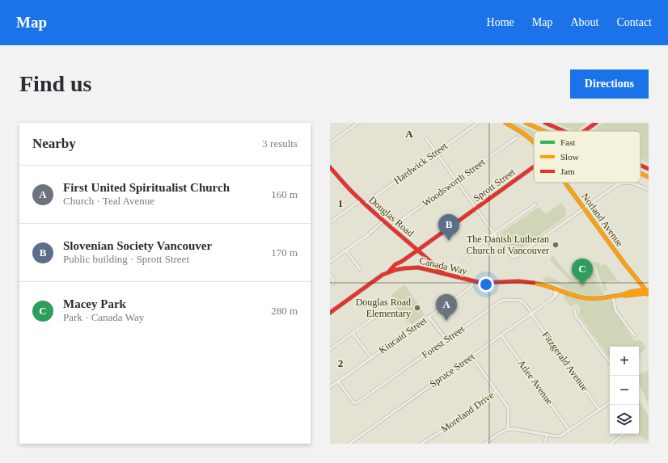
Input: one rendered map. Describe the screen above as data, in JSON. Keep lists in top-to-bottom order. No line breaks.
{"streets":{"main road":["Sprott Street","Douglas Road","Norland Avenue","Canada Way"],"street":["Hardwick Street","Woodsworth Street","Kincaid Street","Forest Street","Fitzgerald Avenue","Spruce Street","Atlee Avenue","Moreland Drive"]},"crossings":[["Hardwick Street","Douglas Road"],["Woodsworth Street","Douglas Road"],["Sprott Street","Douglas Road"],["Sprott Street","Canada Way"],["Douglas Road","Canada Way"],["Norland Avenue","Canada Way"],["Canada Way","Kincaid Street"],["Canada Way","Spruce Street"],["Kincaid Street","Forest Street"],["Forest Street","Fitzgerald Avenue"],["Forest Street","Spruce Street"],["Fitzgerald Avenue","Spruce Street"],["Spruce Street","Atlee Avenue"]],"places":["The Danish Lutheran Church of Vancouver","Douglas Road Elementary"],"legend":["Fast","Slow","Jam"],"page":{"header":"Map","nav":["Home","Map","About","Contact"],"buttons":"Directions","title":"Find us","heading":["Nearby","3 results"],"list":[{"mark":"A","name":"First United Spiritualist Church","note":"Church · Teal Avenue","value":"160 m"},{"mark":"B","name":"Slovenian Society Vancouver","note":"Public building · Sprott Street","value":"170 m"},{"mark":"C","name":"Macey Park","note":"Park · Canada Way","value":"280 m"}],"pins":["B","C","A"],"map_buttons":["+","−"]},"grid":{"columns":["A"],"rows":["1","2"]}}
